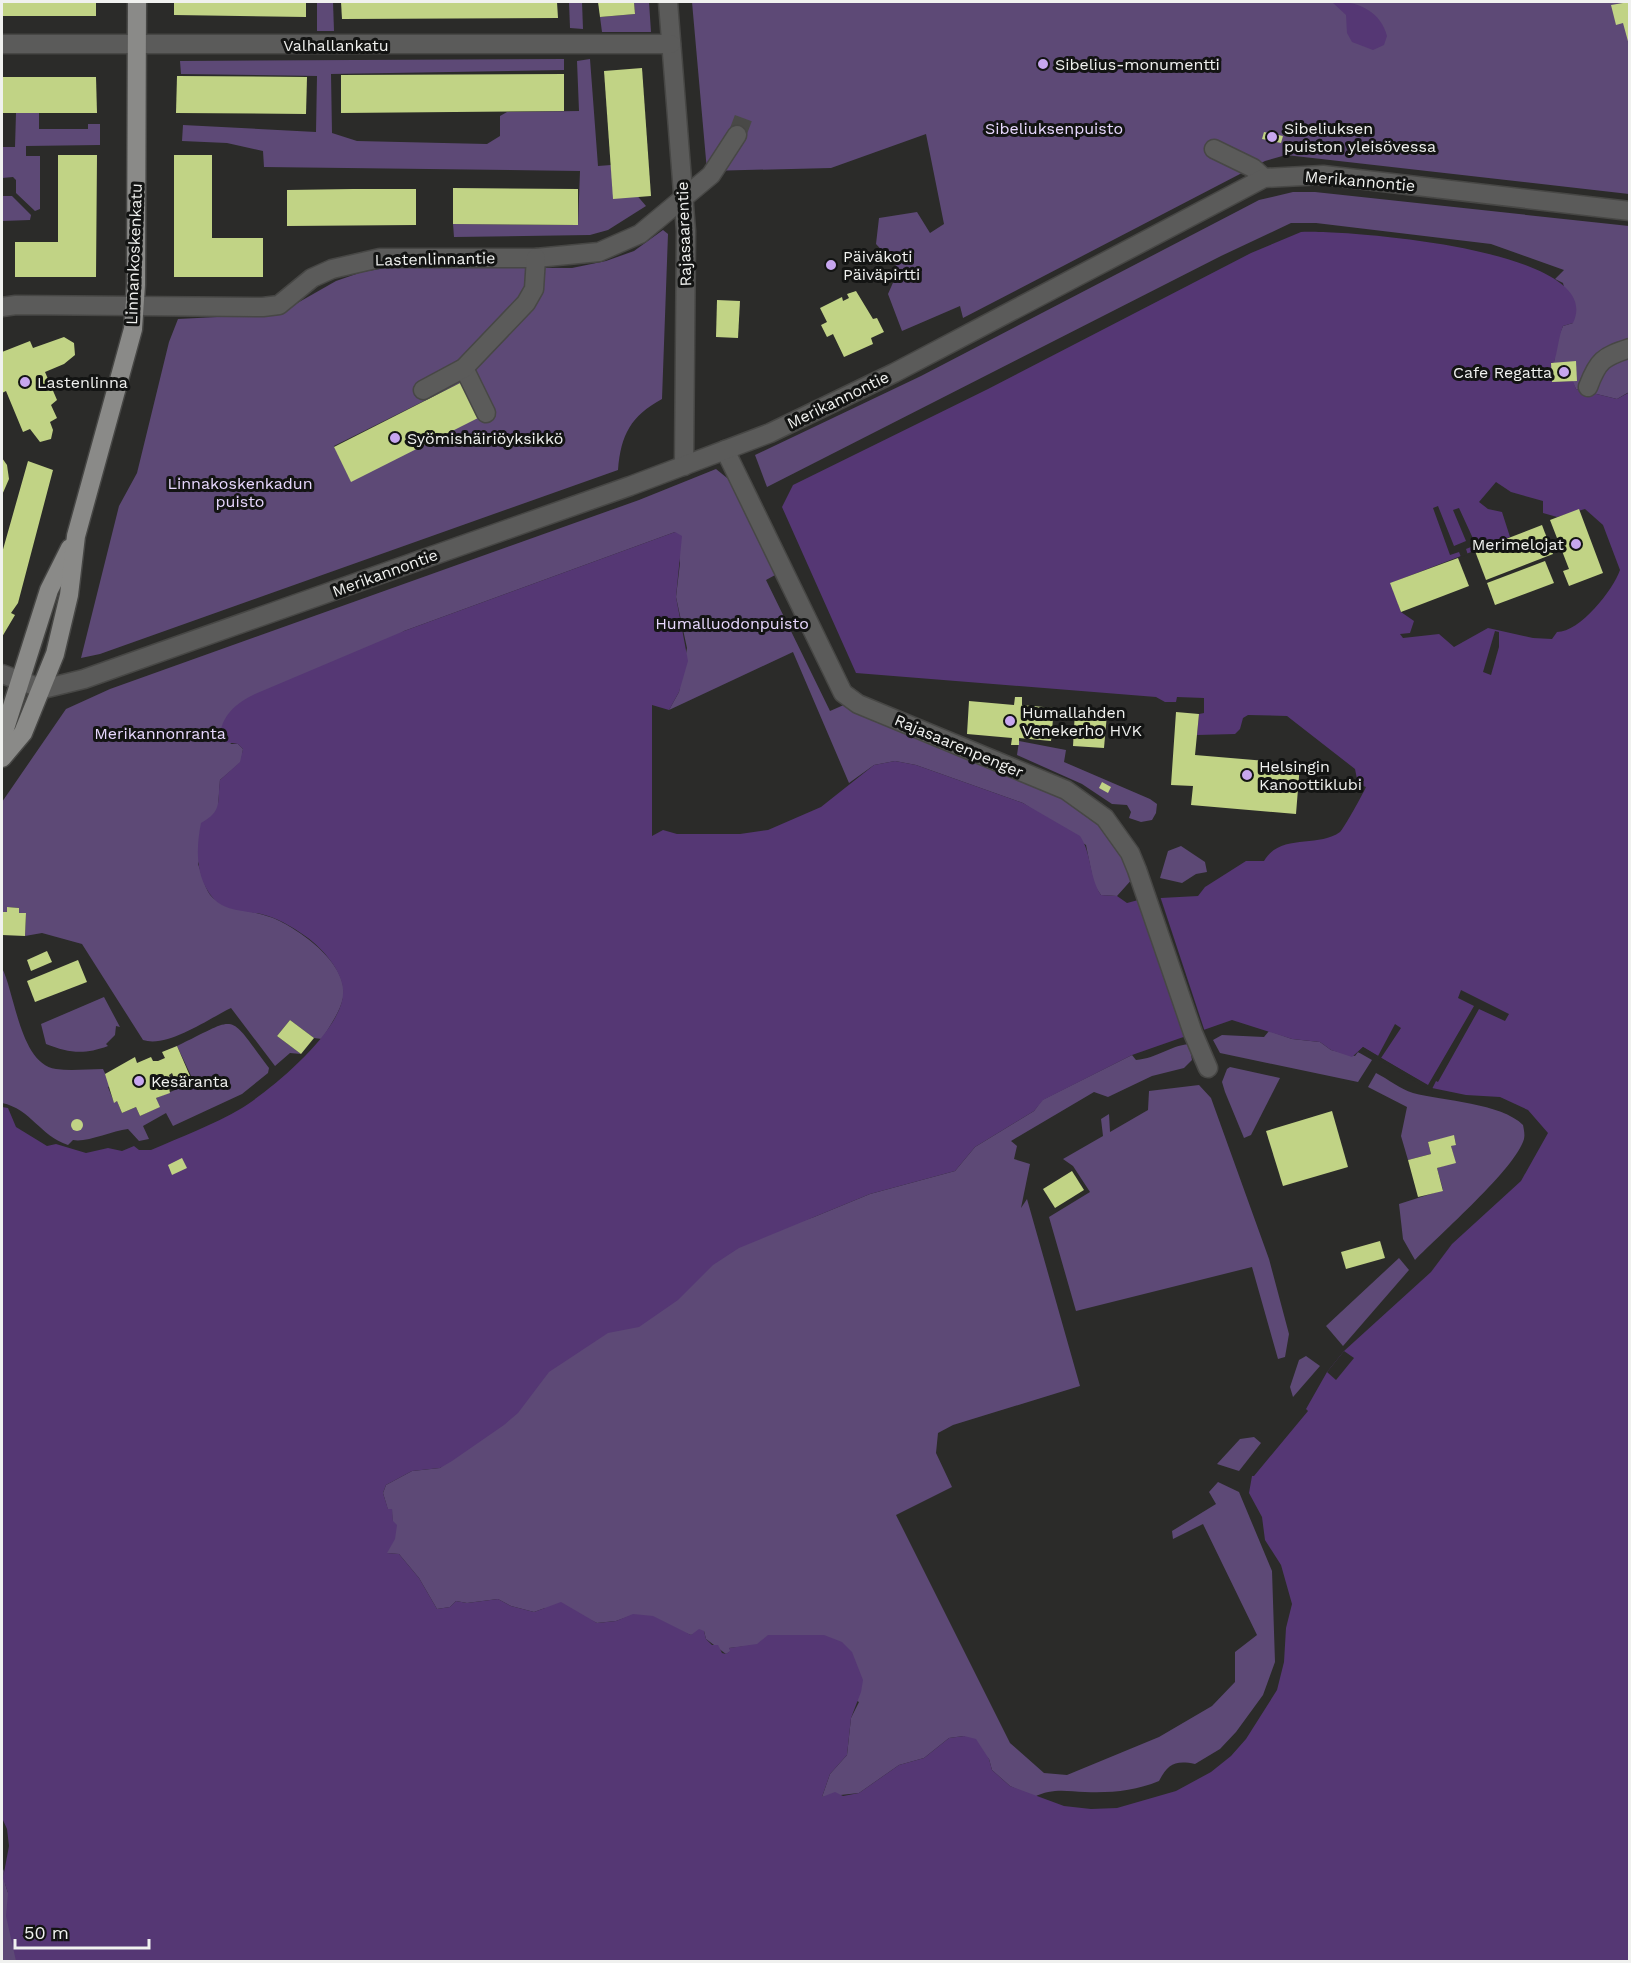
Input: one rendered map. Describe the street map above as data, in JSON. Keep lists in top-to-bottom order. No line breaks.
{"streets":{"main road":["Linnankoskenkatu"],"street":["Valhallankatu","Merikannontie","Rajasaarentie","Lastenlinnantie","Rajasaarenpenger"]},"crossings":[["Valhallankatu","Rajasaarentie"],["Valhallankatu","Linnankoskenkatu"],["Merikannontie","Rajasaarentie"],["Merikannontie","Linnankoskenkatu"],["Merikannontie","Rajasaarenpenger"],["Rajasaarentie","Lastenlinnantie"],["Linnankoskenkatu","Lastenlinnantie"]],"parks":["Sibeliuksenpuisto","Linnakoskenkadun puisto","Humalluodonpuisto","Merikannonranta"],"places":["Sibelius-monumentti","Sibeliuksen puiston yleisövessa","Päiväkoti Päiväpirtti","Cafe Regatta","Lastenlinna","Syömishäiriöyksikkö","Merimelojat","Humallahden Venekerho HVK","Helsingin Kanoottiklubi","Kesäranta"],"scale_bar":"50 m"}
